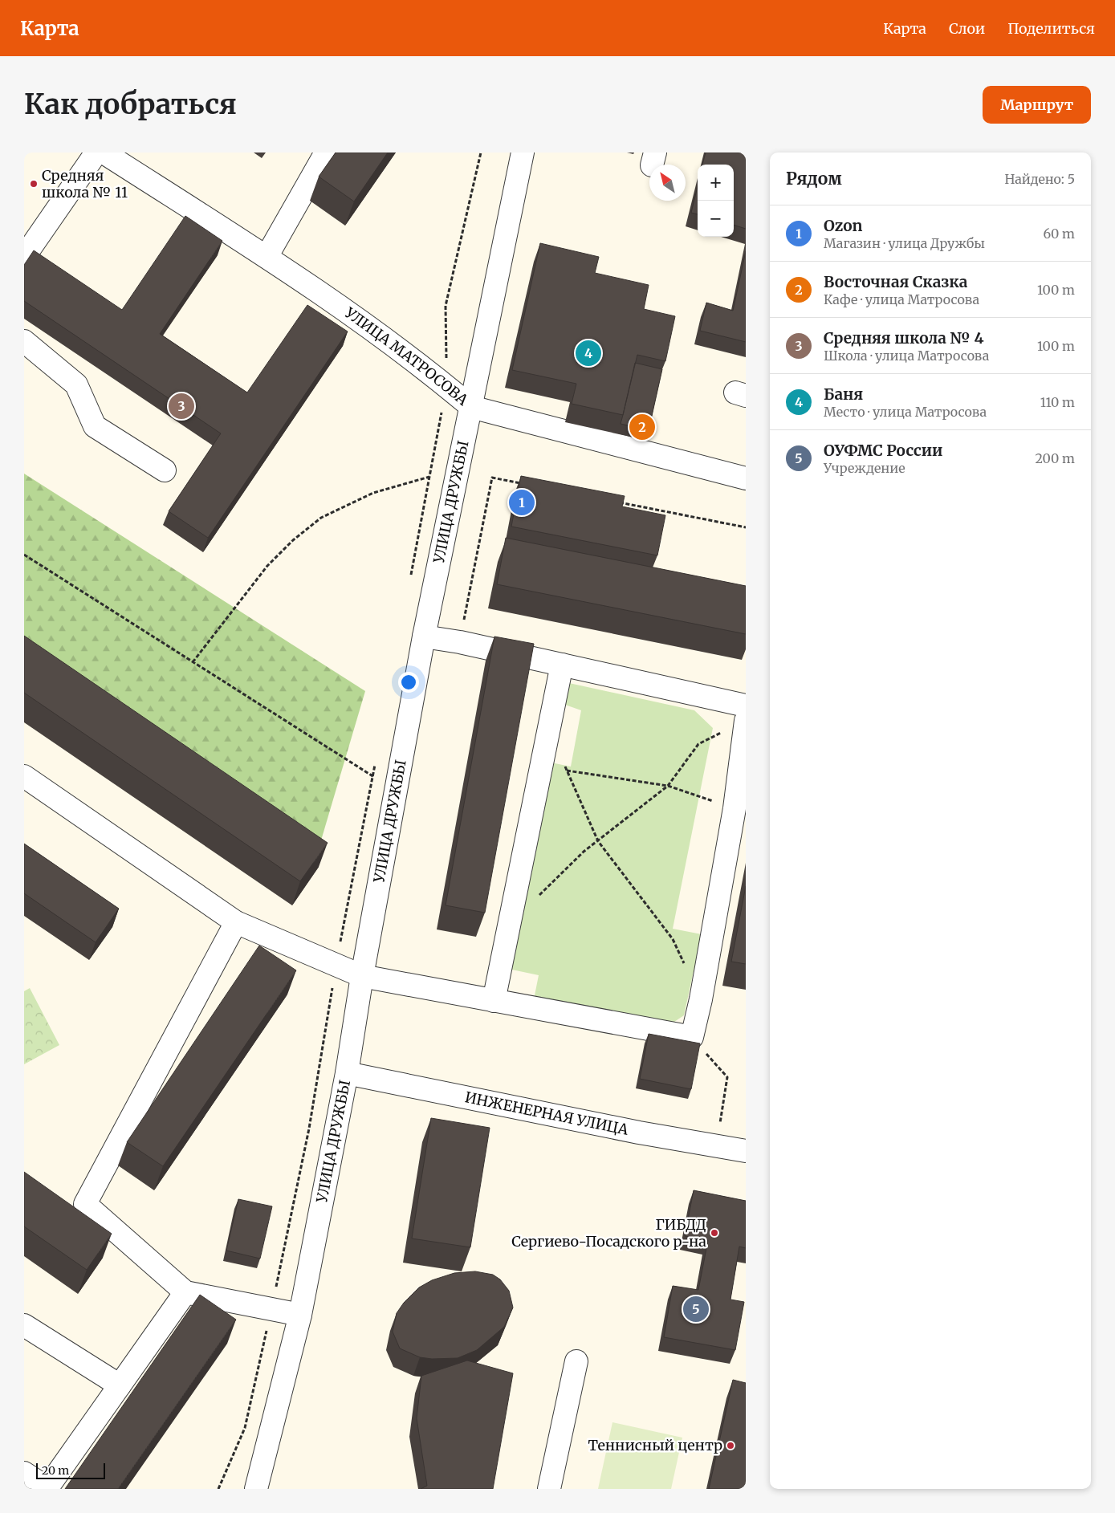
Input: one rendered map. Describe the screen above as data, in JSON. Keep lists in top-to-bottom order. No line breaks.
{"streets":{"street":["УЛИЦА МАТРОСОВА","УЛИЦА ДРУЖБЫ","ИНЖЕНЕРНАЯ УЛИЦА"]},"crossings":[["УЛИЦА МАТРОСОВА","УЛИЦА ДРУЖБЫ"],["УЛИЦА ДРУЖБЫ","ИНЖЕНЕРНАЯ УЛИЦА"]],"places":["Средняя школа № 11","ГИБДД Сергиево-Посадского р-на","Теннисный центр"],"scale_bar":"20 m","north":"top left","page":{"header":"Карта","nav":["Карта","Слои","Поделиться"],"buttons":"Маршрут","title":"Как добраться","heading":["Рядом","Найдено: 5"],"map_buttons":["+","−"],"list":[{"mark":"1","name":"Ozon","note":"Магазин · улица Дружбы","value":"60 m"},{"mark":"2","name":"Восточная Сказка","note":"Кафе · улица Матросова","value":"100 m"},{"mark":"3","name":"Средняя школа № 4","note":"Школа · улица Матросова","value":"100 m"},{"mark":"4","name":"Баня","note":"Место · улица Матросова","value":"110 m"},{"mark":"5","name":"ОУФМС России","note":"Учреждение","value":"200 m"}],"pins":["4","3","2","1","5"],"scale":"20 m"}}
